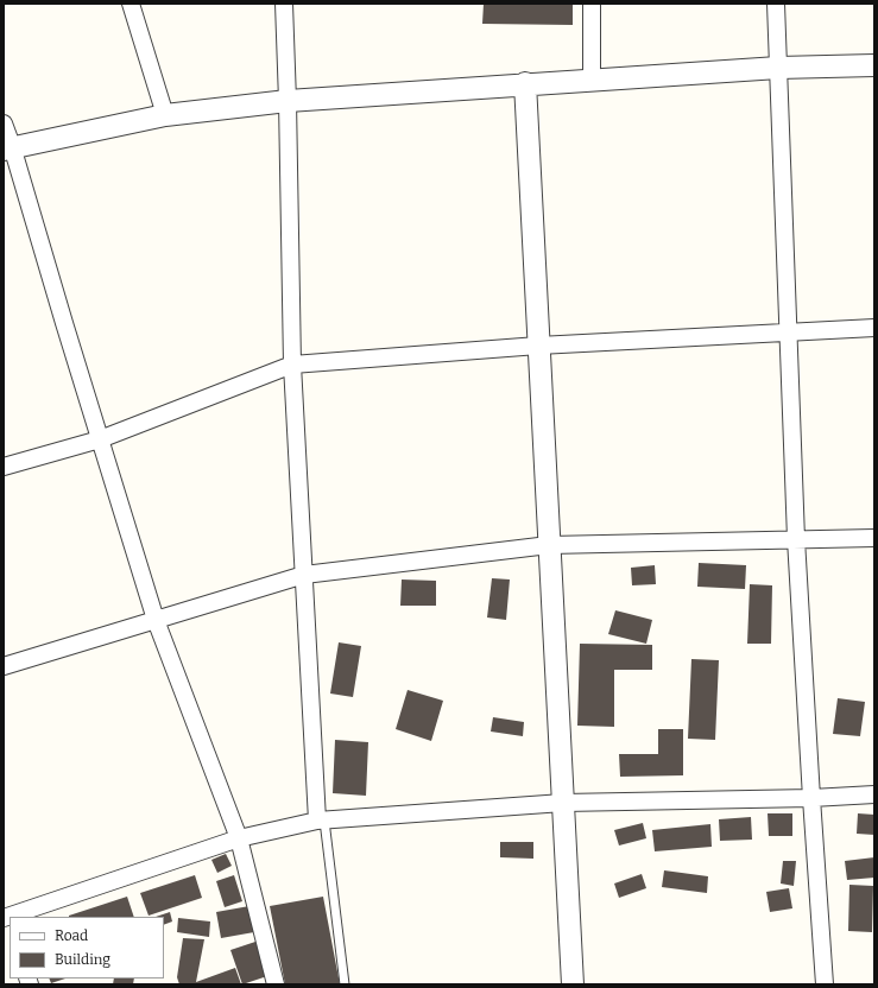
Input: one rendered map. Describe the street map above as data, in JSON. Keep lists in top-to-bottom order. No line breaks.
{"legend":["Road","Building"]}
